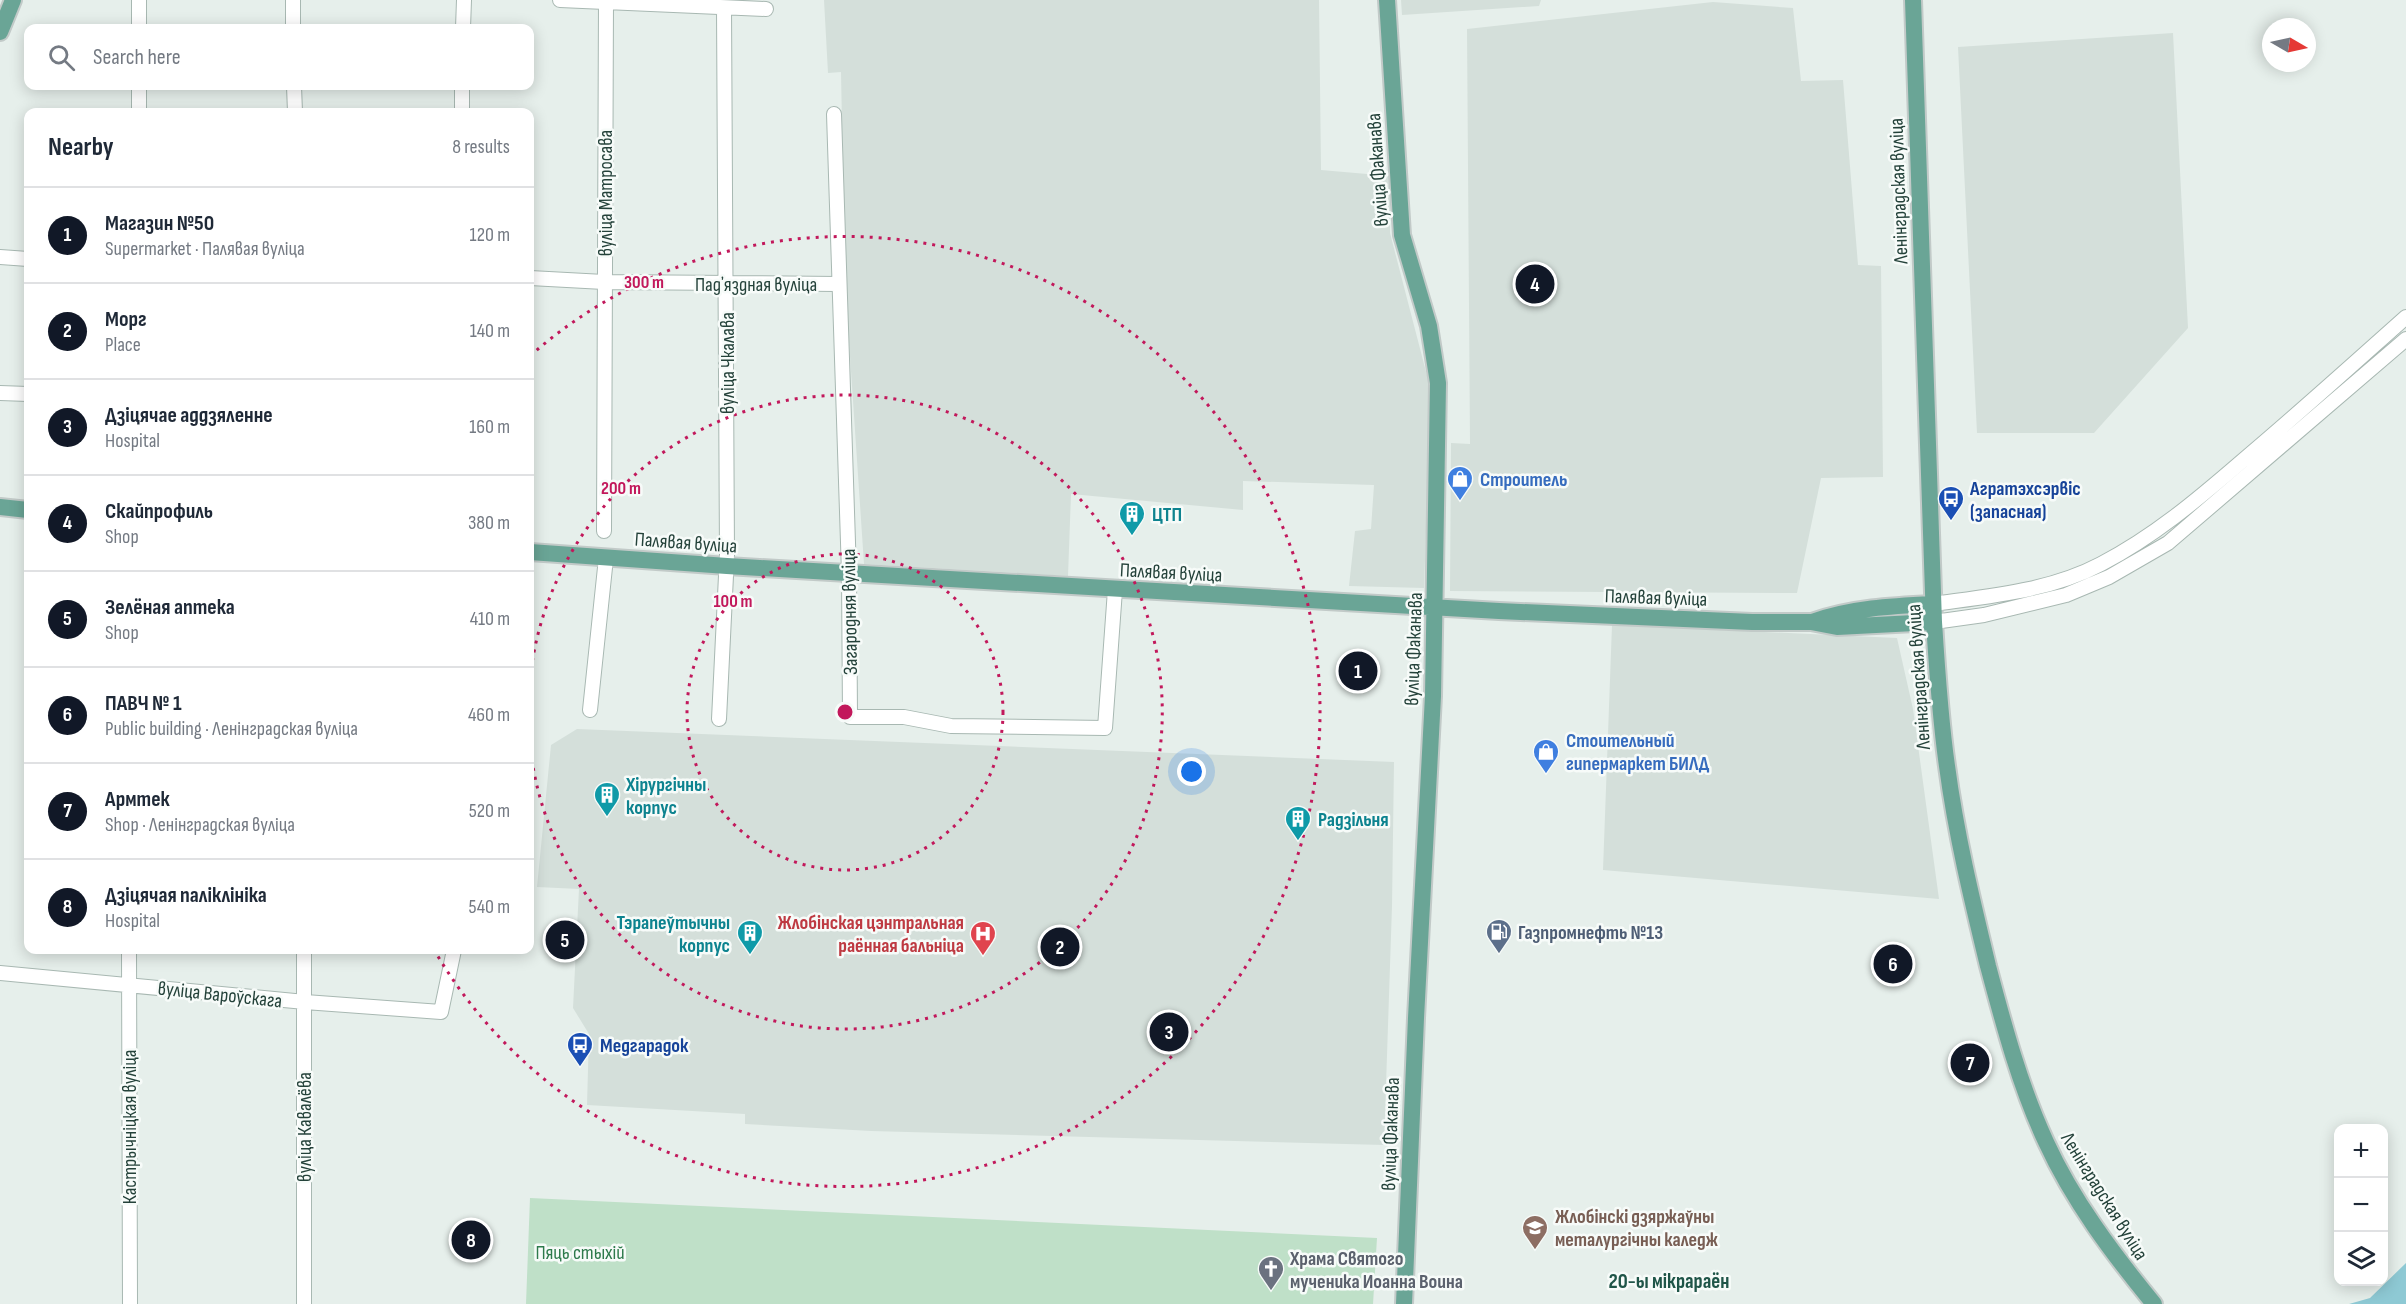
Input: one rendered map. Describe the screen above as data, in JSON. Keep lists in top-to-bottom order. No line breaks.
{"streets":{"main road":["вуліца Факанава","Ленінградская вуліца","Палявая вуліца"],"street":["вуліца Матросава","Падʼяздная вуліца","вуліца Чкалава","Загародняя вуліца","вуліца Вароўскага","Кастрычніцкая вуліца","вуліца Кавалёва"]},"crossings":[["вуліца Факанава","Палявая вуліца"],["Ленінградская вуліца","Палявая вуліца"],["вуліца Матросава","Падʼяздная вуліца"],["Падʼяздная вуліца","вуліца Чкалава"],["Падʼяздная вуліца","Загародняя вуліца"],["вуліца Чкалава","Палявая вуліца"],["Палявая вуліца","Загародняя вуліца"],["вуліца Вароўскага","Кастрычніцкая вуліца"],["вуліца Вароўскага","вуліца Кавалёва"]],"districts":["20-ы мікрараён"],"parks":["Пяць стыхій"],"places":{"shop":["Строитель","Стоительный гипермаркет БИЛД"],"bus stop":["Агратэхсэрвіс (запасная)","Медгарадок"],"building":["ЦТП","Хірургічны корпус","Радзільня","Тэрапеўтычны корпус"],"fuel station":["Газпромнефть №13"],"hospital":["Жлобінская цэнтральная раённая бальніца"],"school or university":["Жлобінскі дзяржаўны металургічны каледж"],"church":["Храма Святого мученика Иоанна Воина"]},"north":"right","page":{"search":"Search here","heading":["Nearby","8 results"],"list":[{"mark":"1","name":"Магазин №50","note":"Supermarket · Палявая вуліца","value":"120 m"},{"mark":"2","name":"Морг","note":"Place","value":"140 m"},{"mark":"3","name":"Дзіцячае аддзяленне","note":"Hospital","value":"160 m"},{"mark":"4","name":"Скайпрофиль","note":"Shop","value":"380 m"},{"mark":"5","name":"Зелёная аптека","note":"Shop","value":"410 m"},{"mark":"6","name":"ПАВЧ № 1","note":"Public building · Ленінградская вуліца","value":"460 m"},{"mark":"7","name":"Армтек","note":"Shop · Ленінградская вуліца","value":"520 m"},{"mark":"8","name":"Дзіцячая паліклініка","note":"Hospital","value":"540 m"}],"pins":["4","1","5","2","6","3","7","8"],"map_buttons":["+","−"]},"rings":["300 m","200 m","100 m"]}
